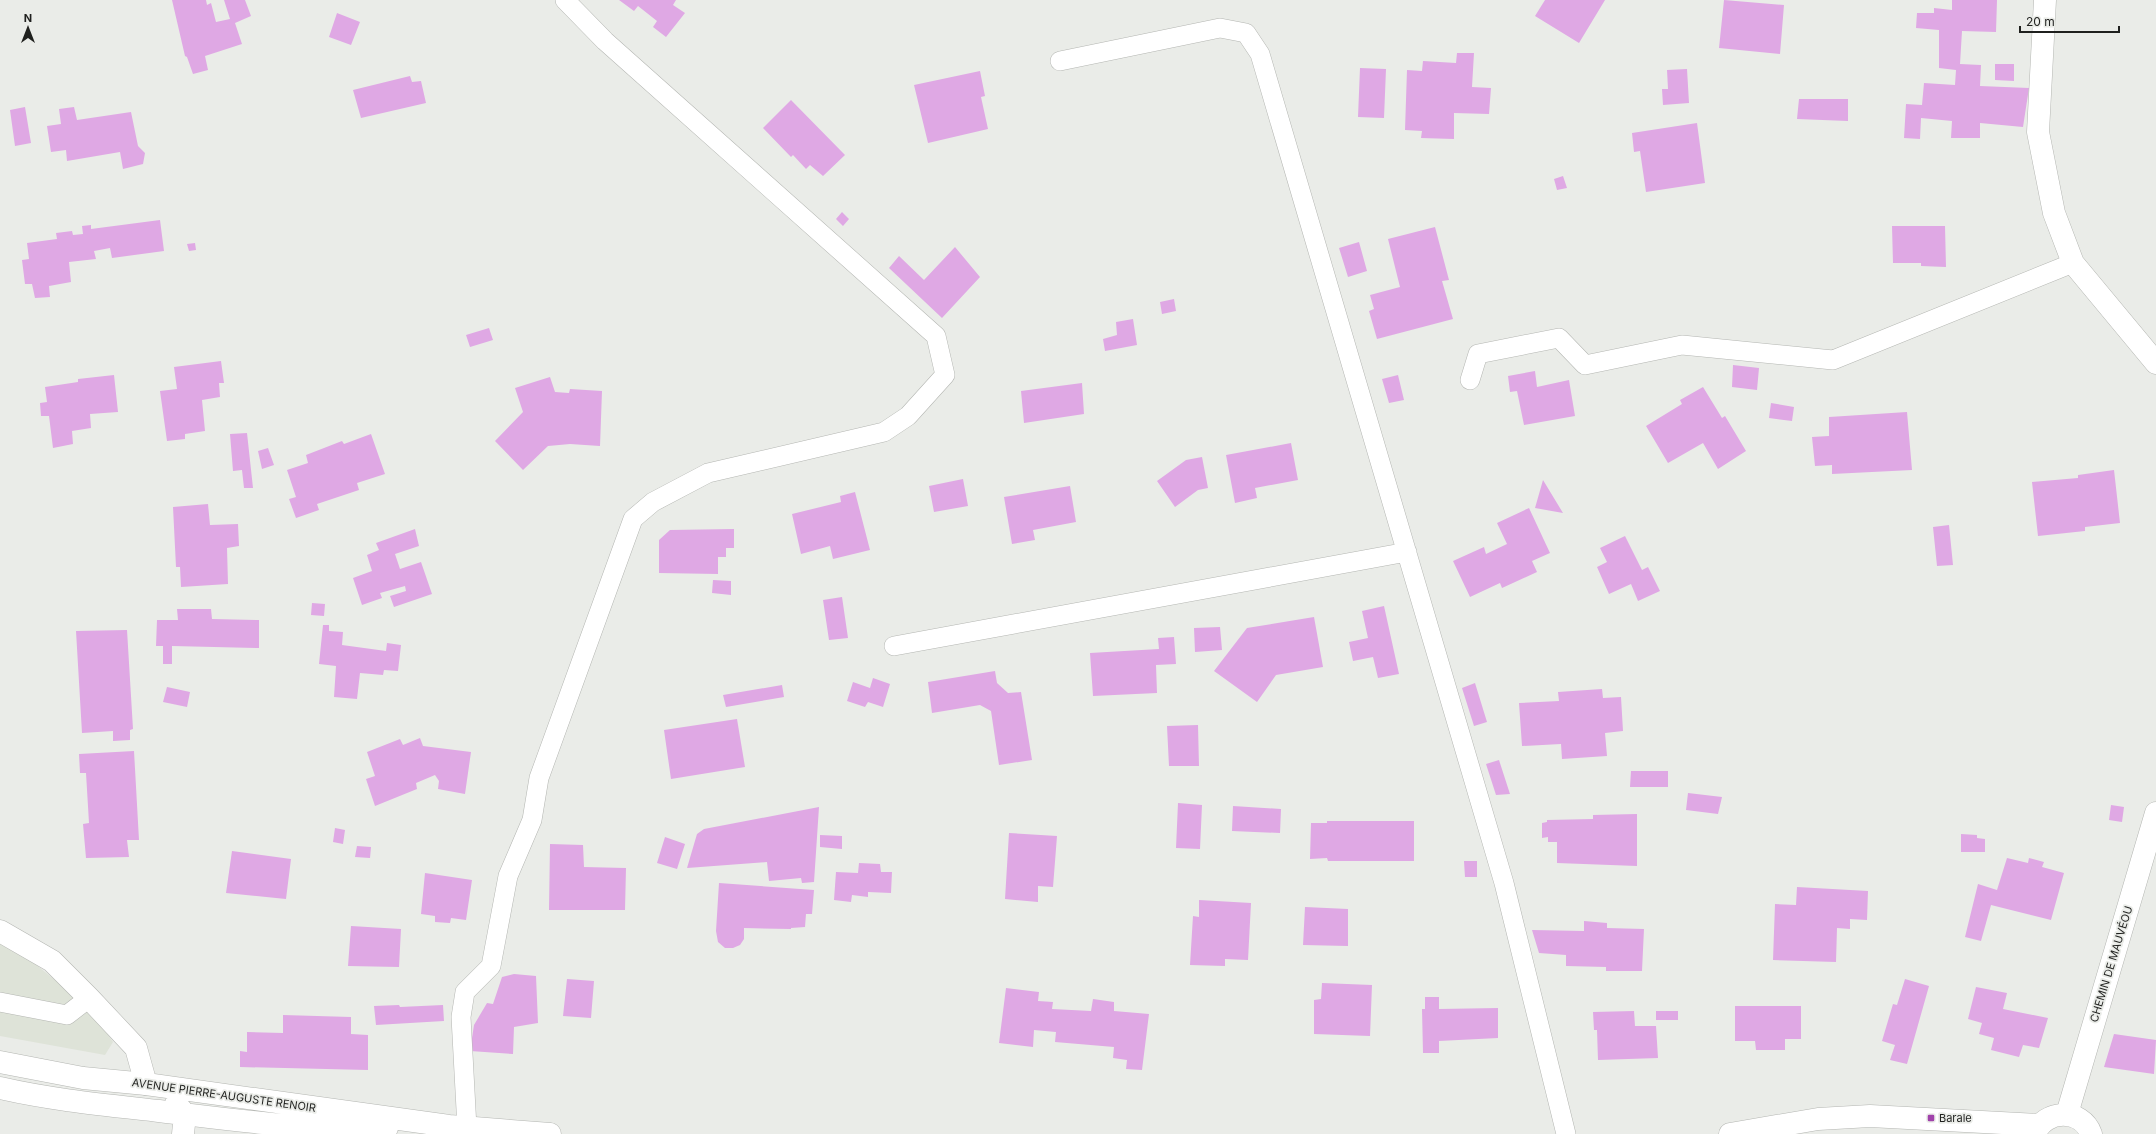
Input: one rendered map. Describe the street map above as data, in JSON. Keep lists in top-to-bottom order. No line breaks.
{"streets":{"main road":["CHEMIN DE MAUVÉOU","AVENUE PIERRE-AUGUSTE RENOIR"]},"places":{"transit":["Barale"]},"scale_bar":"20 m","north":"top"}
